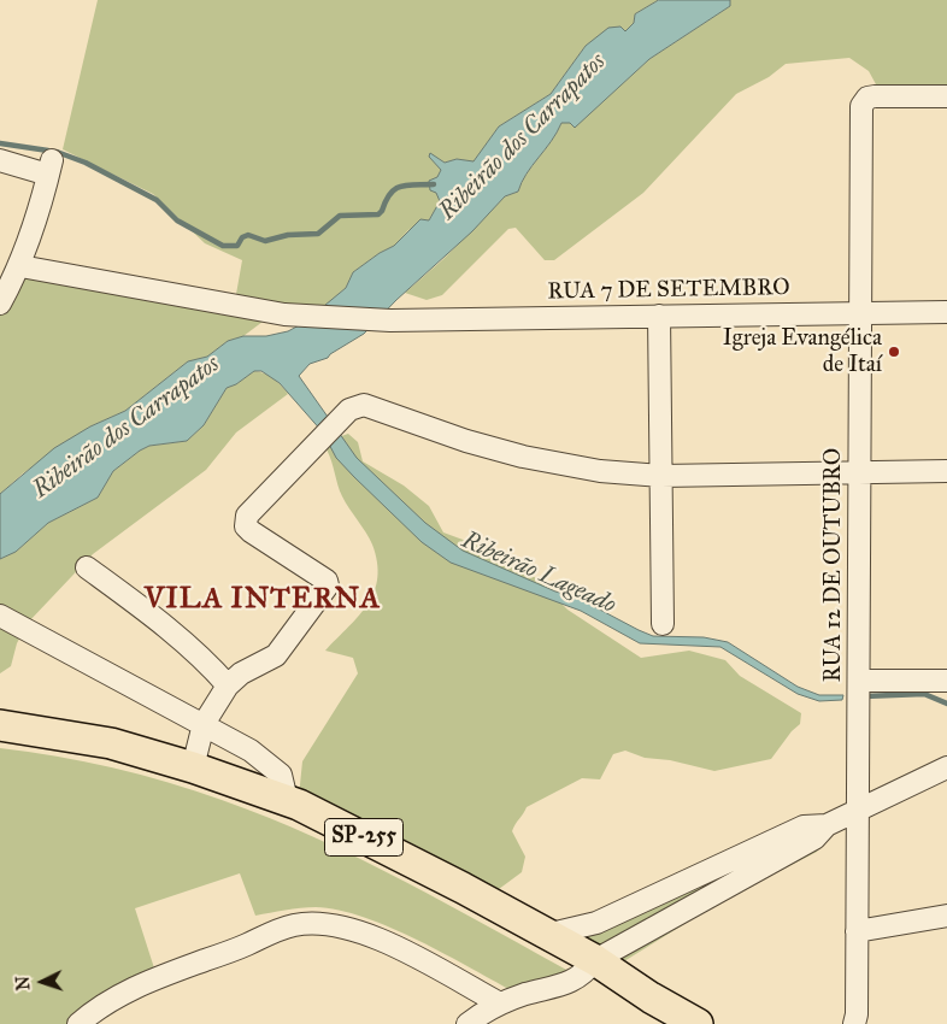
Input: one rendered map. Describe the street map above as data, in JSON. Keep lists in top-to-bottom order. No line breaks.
{"streets":{"highway":["SP-255"],"street":["RUA 7 DE SETEMBRO","RUA 12 DE OUTUBRO"]},"crossings":[["RUA 7 DE SETEMBRO","RUA 12 DE OUTUBRO"]],"districts":["VILA INTERNA"],"water":["Ribeirão dos Carrapatos","Ribeirão Lageado"],"places":["Igreja Evangélica de Itaí"],"north":"left"}
